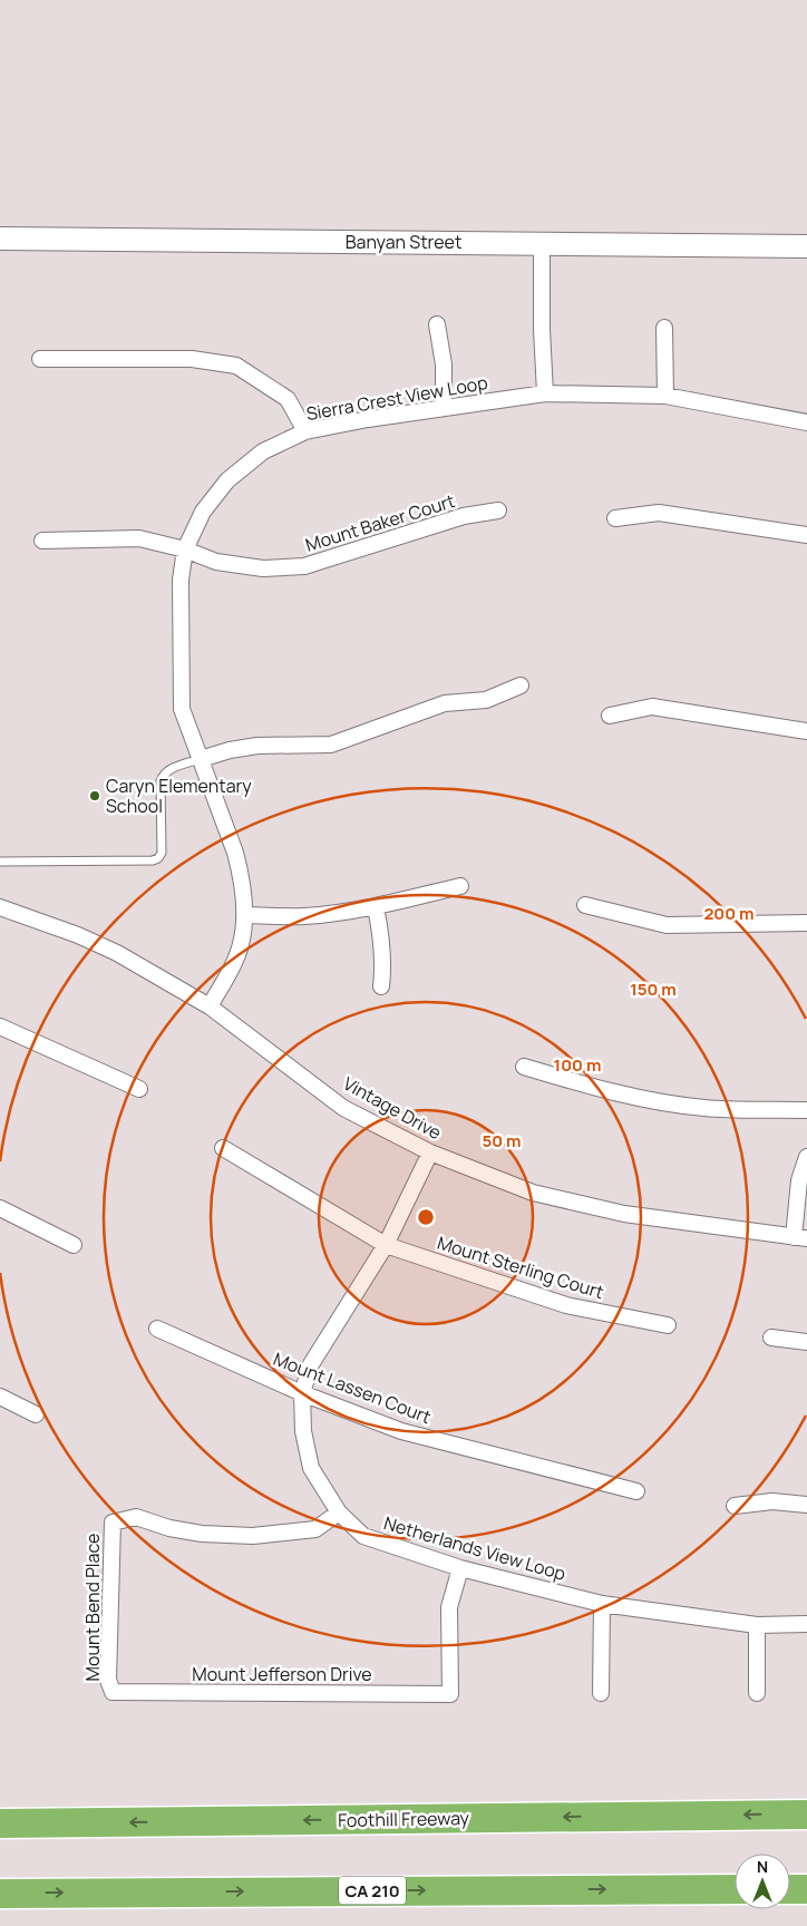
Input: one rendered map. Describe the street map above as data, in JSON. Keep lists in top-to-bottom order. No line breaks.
{"streets":{"highway":["Foothill Freeway","CA 210"],"main road":["Banyan Street"],"street":["Sierra Crest View Loop","Mount Baker Court","Vintage Drive","Mount Sterling Court","Mount Lassen Court","Netherlands View Loop","Mount Bend Place","Mount Jefferson Drive"]},"crossings":[["Sierra Crest View Loop","Mount Baker Court"],["Sierra Crest View Loop","Vintage Drive"],["Vintage Drive","Netherlands View Loop"],["Mount Sterling Court","Netherlands View Loop"],["Mount Lassen Court","Netherlands View Loop"],["Netherlands View Loop","Mount Bend Place"],["Netherlands View Loop","Mount Jefferson Drive"],["Mount Bend Place","Mount Jefferson Drive"]],"places":["Caryn Elementary School"],"north":"top","rings":["200 m","150 m","100 m","50 m"]}
